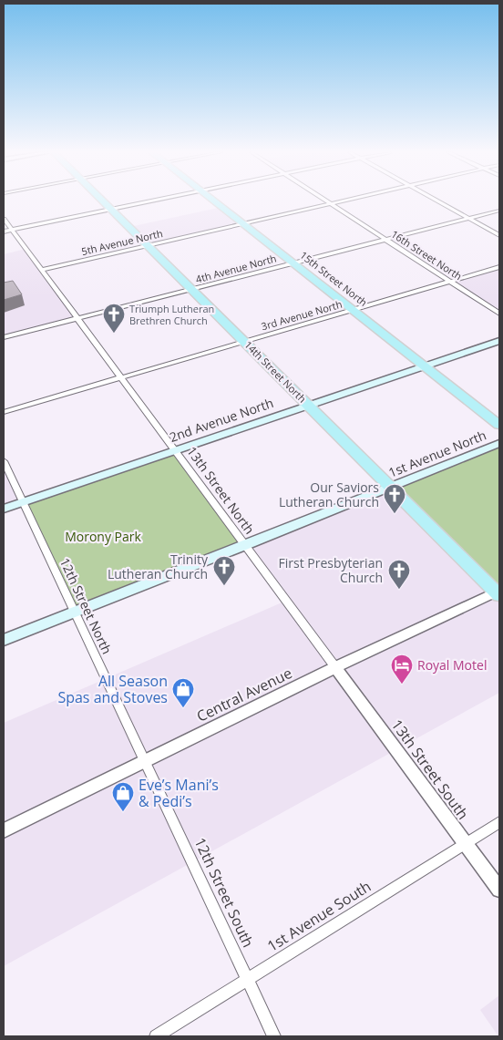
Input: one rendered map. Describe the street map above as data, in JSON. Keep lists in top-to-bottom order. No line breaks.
{"streets":{"main road":["15th Street North","14th Street North","2nd Avenue North","1st Avenue North"],"street":["5th Avenue North","16th Street North","4th Avenue North","3rd Avenue North","13th Street North","12th Street North","Central Avenue","13th Street South","12th Street South","1st Avenue South"]},"crossings":[["5th Avenue North","16th Street North"],["5th Avenue North","15th Street North"],["5th Avenue North","14th Street North"],["5th Avenue North","13th Street North"],["16th Street North","4th Avenue North"],["16th Street North","3rd Avenue North"],["4th Avenue North","15th Street North"],["4th Avenue North","14th Street North"],["4th Avenue North","13th Street North"],["15th Street North","3rd Avenue North"],["15th Street North","2nd Avenue North"],["3rd Avenue North","14th Street North"],["3rd Avenue North","13th Street North"],["14th Street North","2nd Avenue North"],["14th Street North","1st Avenue North"],["14th Street North","Central Avenue"],["2nd Avenue North","13th Street North"],["2nd Avenue North","12th Street North"],["1st Avenue North","13th Street North"],["1st Avenue North","12th Street North"],["13th Street North","Central Avenue"],["13th Street North","13th Street South"],["12th Street North","Central Avenue"],["12th Street North","12th Street South"],["Central Avenue","13th Street South"],["Central Avenue","12th Street South"],["13th Street South","1st Avenue South"],["12th Street South","1st Avenue South"]],"parks":["Morony Park"],"places":{"church":["Triumph Lutheran Brethren Church","Our Saviors Lutheran Church","Trinity Lutheran Church","First Presbyterian Church"],"hotel":["Royal Motel"],"shop":["All Season Spas and Stoves","Eve’s Mani’s & Pedi’s"]}}
